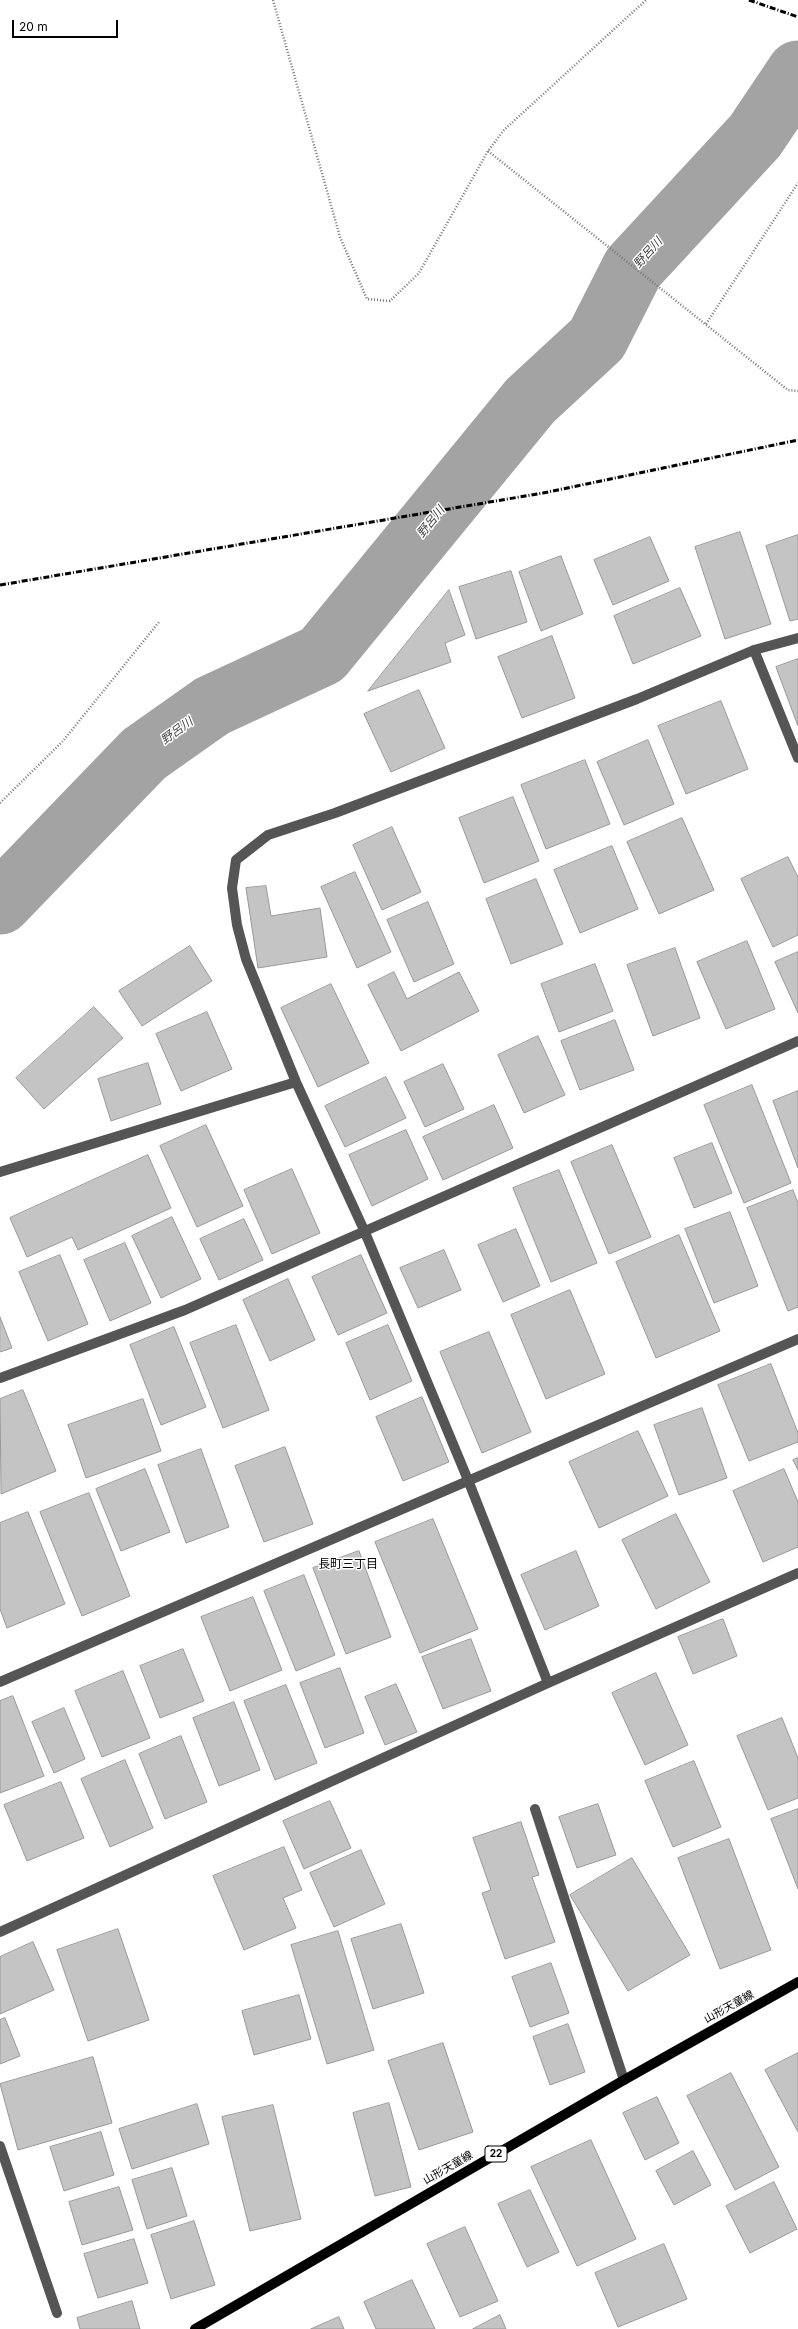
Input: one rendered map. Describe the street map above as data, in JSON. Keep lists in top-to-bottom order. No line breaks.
{"streets":{"main road":["山形天童線","22"]},"districts":["長町三丁目"],"water":["野呂川"],"scale_bar":"20 m"}
